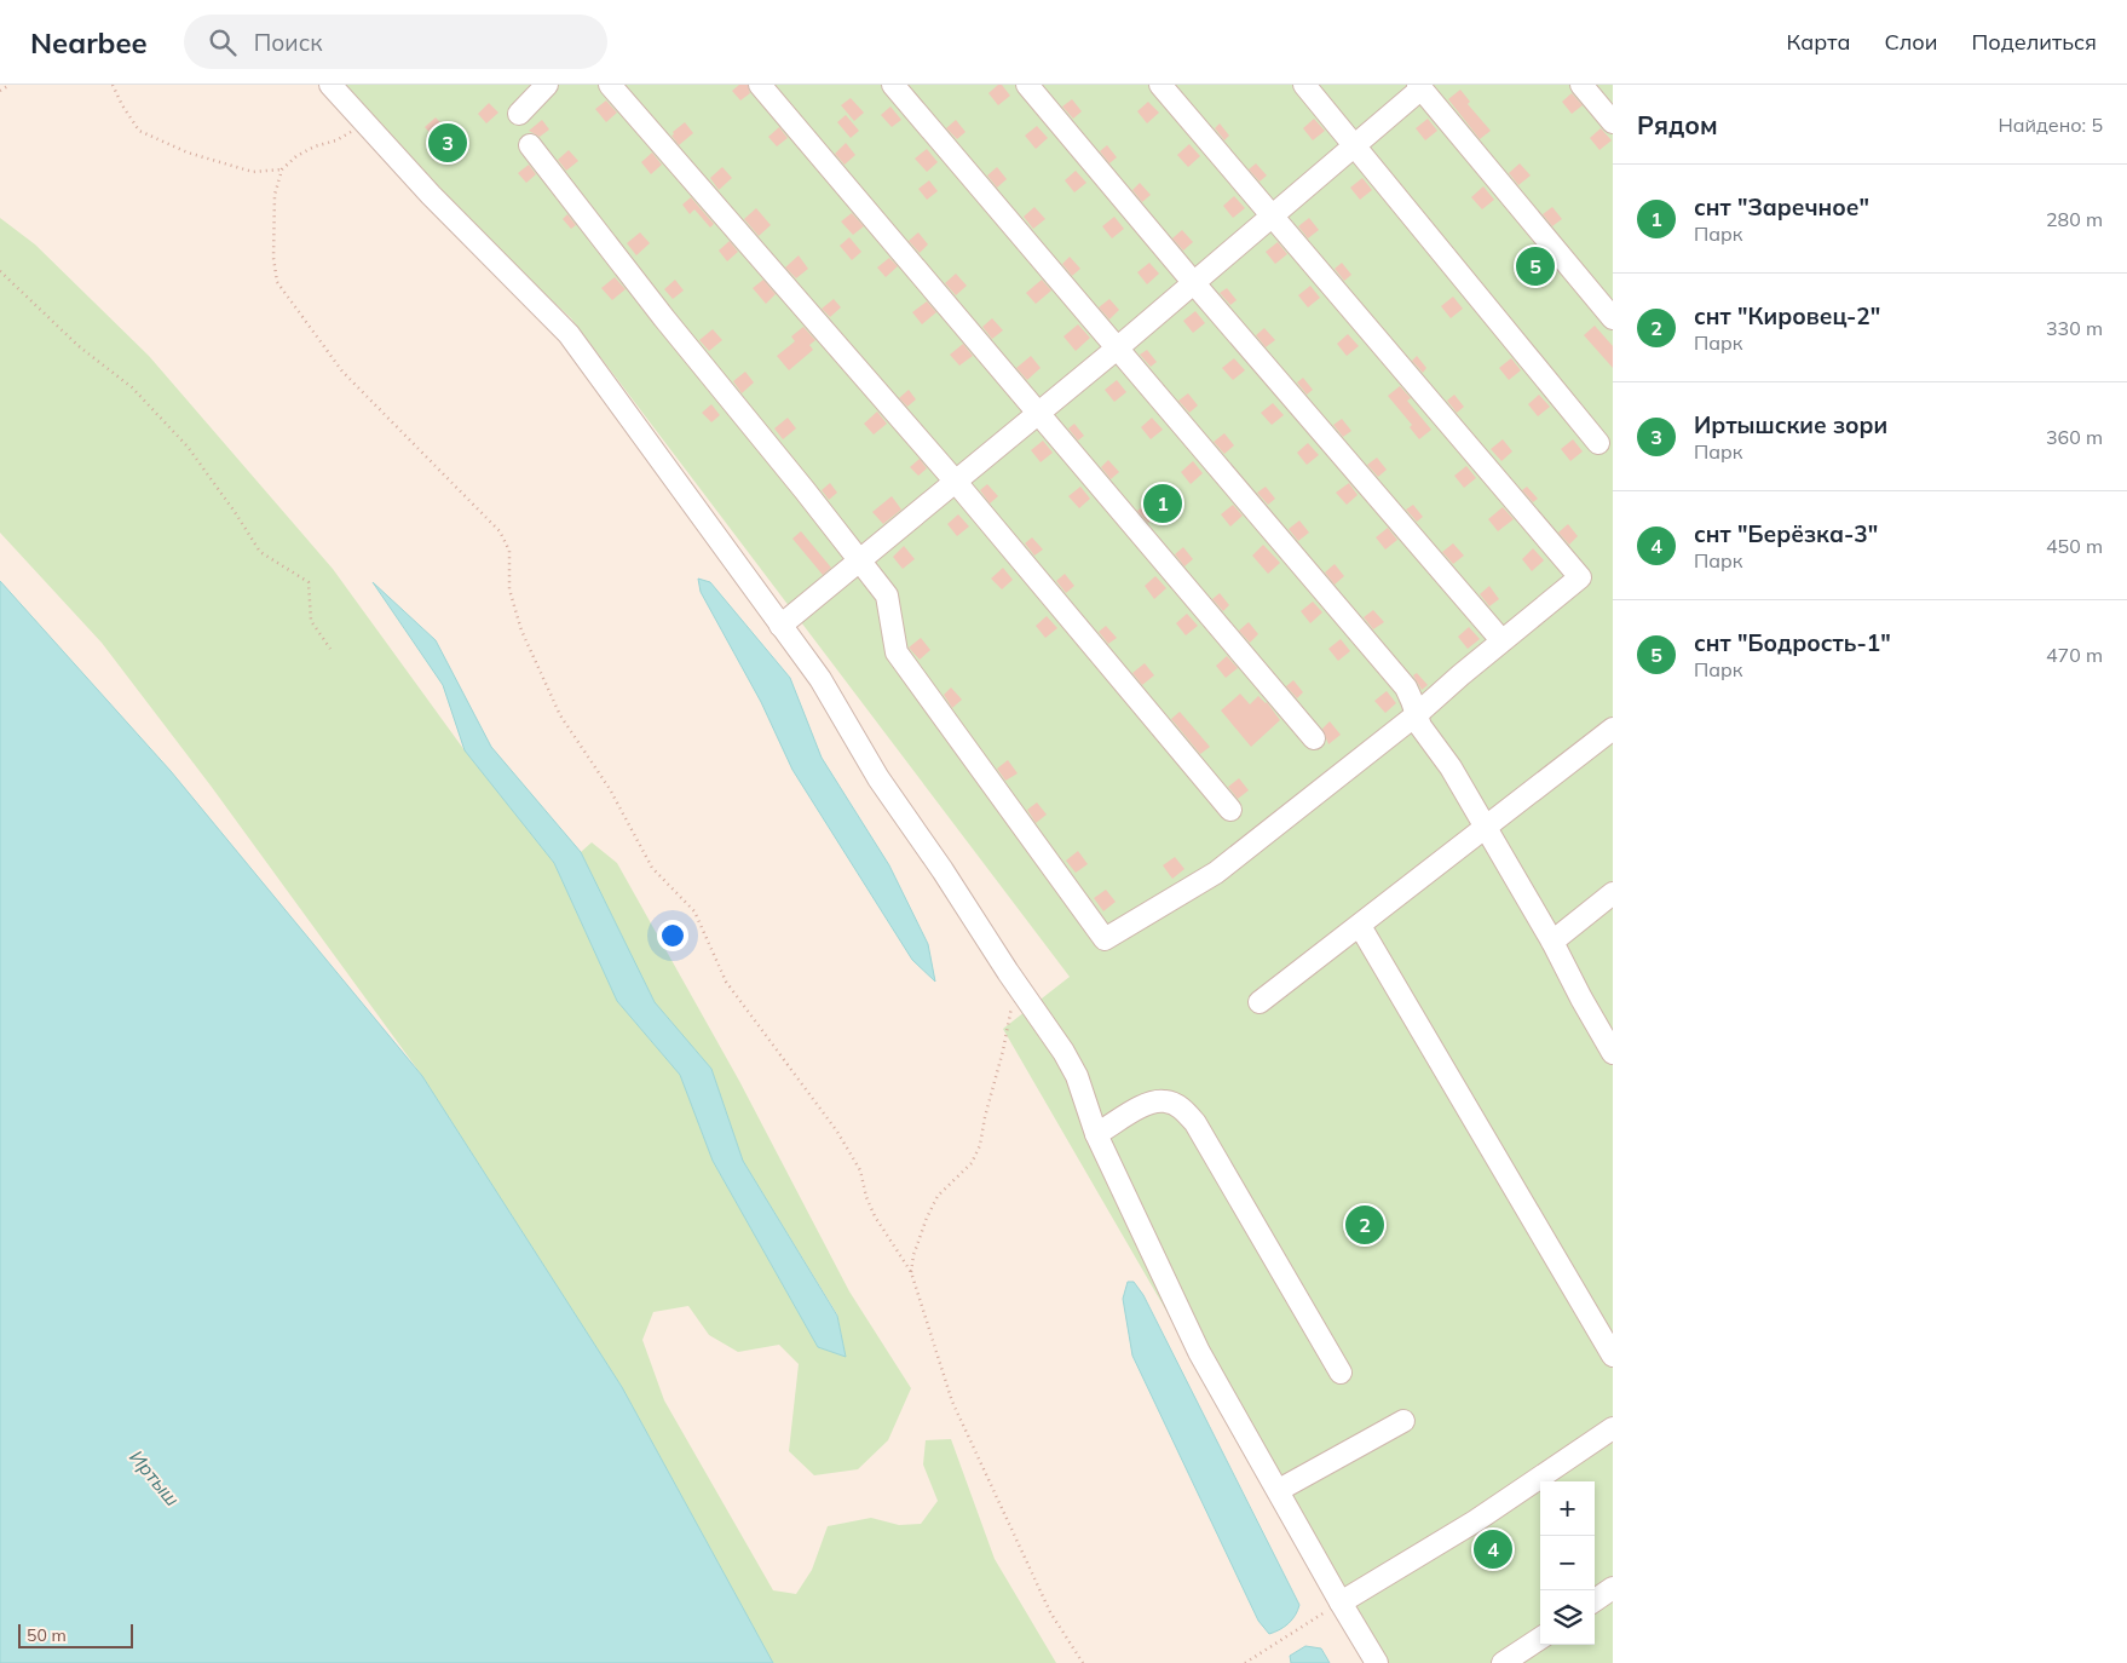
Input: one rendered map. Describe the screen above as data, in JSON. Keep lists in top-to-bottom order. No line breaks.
{"water":["Иртыш"],"scale_bar":"50 m","page":{"header":"Nearbee","search":"Поиск","nav":["Карта","Слои","Поделиться"],"heading":["Рядом","Найдено: 5"],"pins":["3","5","1","2","4"],"list":[{"mark":"1","name":"снт \"Заречное\"","note":"Парк","value":"280 m"},{"mark":"2","name":"снт \"Кировец-2\"","note":"Парк","value":"330 m"},{"mark":"3","name":"Иртышские зори","note":"Парк","value":"360 m"},{"mark":"4","name":"снт \"Берёзка-3\"","note":"Парк","value":"450 m"},{"mark":"5","name":"снт \"Бодрость-1\"","note":"Парк","value":"470 m"}],"map_buttons":["+","−"],"scale":"50 m"}}
